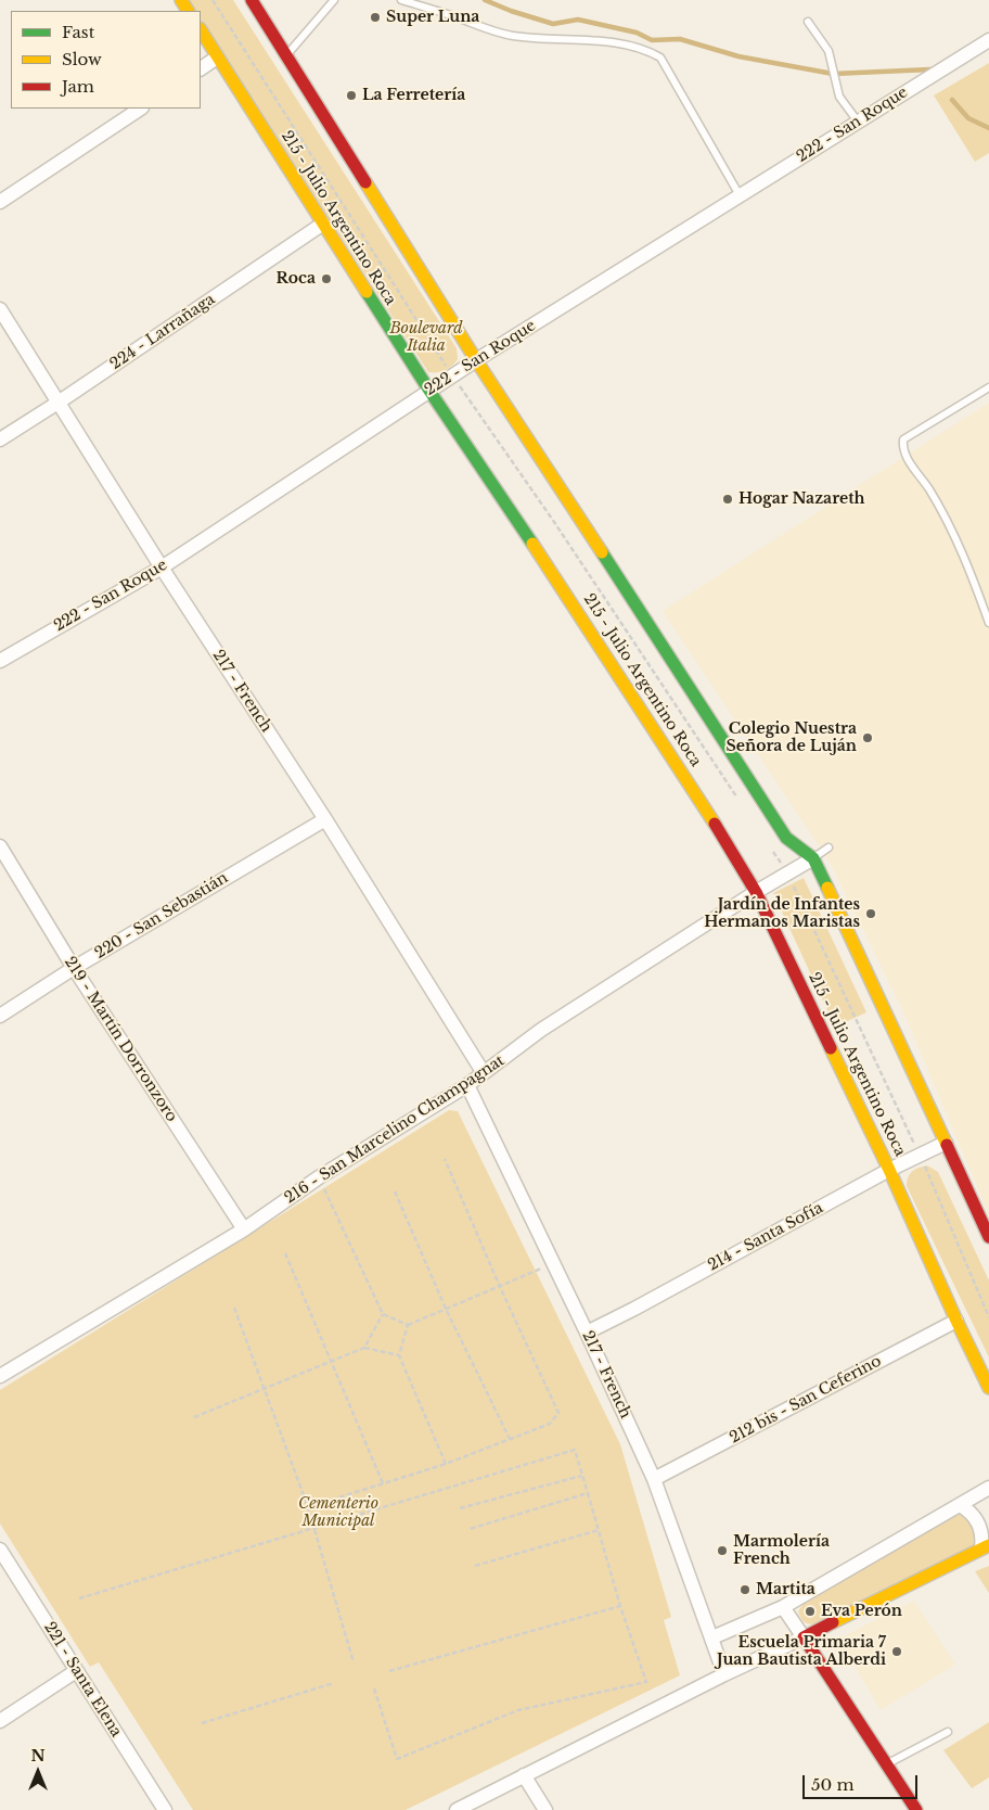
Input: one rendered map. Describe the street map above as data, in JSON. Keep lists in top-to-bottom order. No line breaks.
{"streets":{"street":["222 - San Roque","215 - Julio Argentino Roca","224 - Larrañaga","217 - French","220 - San Sebastián","219 - Martín Dorronzoro","216 - San Marcelino Champagnat","214 - Santa Sofía","212 bis - San Ceferino","221 - Santa Elena"]},"crossings":[["222 - San Roque","215 - Julio Argentino Roca"],["222 - San Roque","217 - French"],["215 - Julio Argentino Roca","224 - Larrañaga"],["215 - Julio Argentino Roca","216 - San Marcelino Champagnat"],["215 - Julio Argentino Roca","214 - Santa Sofía"],["215 - Julio Argentino Roca","212 bis - San Ceferino"],["224 - Larrañaga","217 - French"],["217 - French","220 - San Sebastián"],["217 - French","216 - San Marcelino Champagnat"],["217 - French","214 - Santa Sofía"],["217 - French","212 bis - San Ceferino"],["220 - San Sebastián","219 - Martín Dorronzoro"],["219 - Martín Dorronzoro","216 - San Marcelino Champagnat"]],"parks":["Boulevard Italia","Cementerio Municipal"],"places":["Super Luna","La Ferretería","Roca","Hogar Nazareth","Colegio Nuestra Señora de Luján","Jardín de Infantes Hermanos Maristas","Marmolería French","Martita","Eva Perón","Escuela Primaria 7 Juan Bautista Alberdi"],"legend":["Fast","Slow","Jam"],"scale_bar":"50 m","north":"top"}
